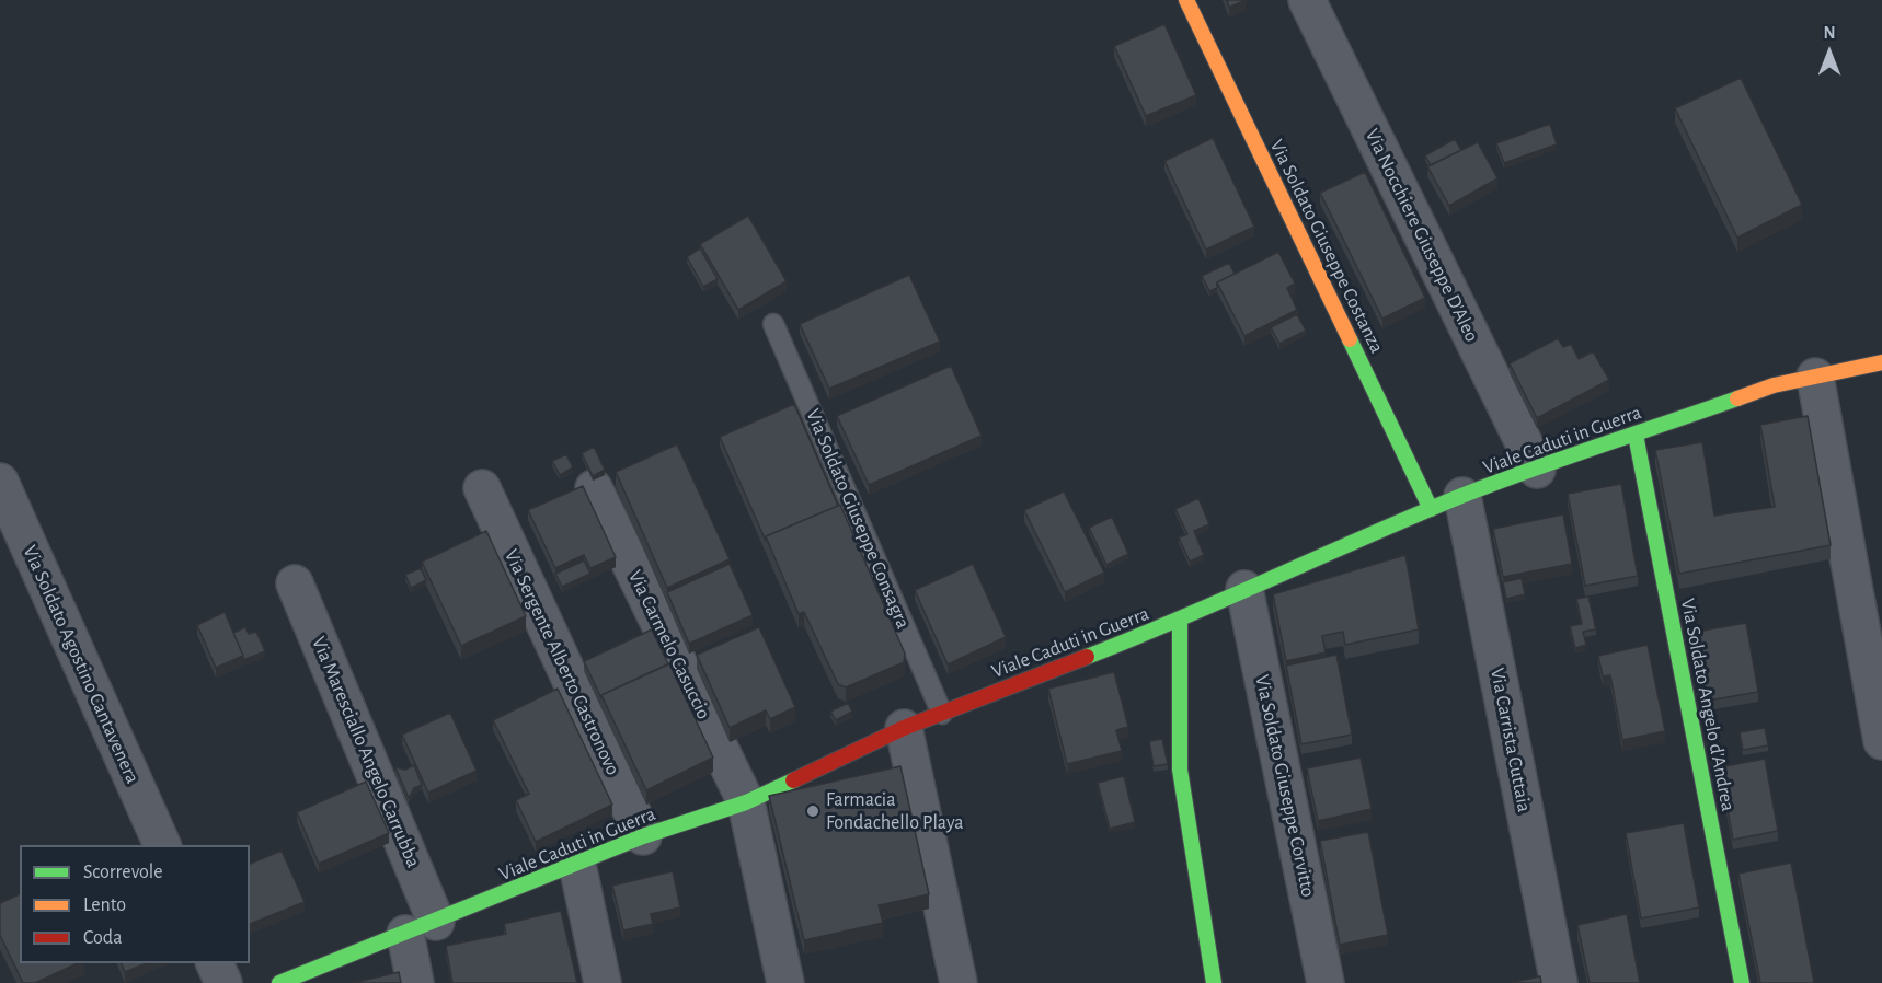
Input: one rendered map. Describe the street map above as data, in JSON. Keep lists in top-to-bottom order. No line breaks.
{"streets":{"street":["Via Nocchiere Giuseppe D'Aleo","Via Soldato Giuseppe Costanza","Viale Caduti in Guerra","Via Carmelo Casuccio","Via Sergente Alberto Castronovo","Via Soldato Agostino Cantavenera","Via Soldato Angelo d'Andrea","Via Carrista Cuttaia","Via Maresciallo Angelo Carrubba","Via Soldato Giuseppe Corvitto"],"lane":["Via Soldato Giuseppe Consagra"]},"crossings":[["Via Nocchiere Giuseppe D'Aleo","Viale Caduti in Guerra"],["Via Soldato Giuseppe Costanza","Viale Caduti in Guerra"],["Via Soldato Giuseppe Costanza","Via Carrista Cuttaia"],["Viale Caduti in Guerra","Via Soldato Giuseppe Consagra"],["Viale Caduti in Guerra","Via Carmelo Casuccio"],["Viale Caduti in Guerra","Via Sergente Alberto Castronovo"],["Viale Caduti in Guerra","Via Soldato Angelo d'Andrea"],["Viale Caduti in Guerra","Via Carrista Cuttaia"],["Viale Caduti in Guerra","Via Maresciallo Angelo Carrubba"],["Viale Caduti in Guerra","Via Soldato Giuseppe Corvitto"]],"places":["Farmacia Fondachello Playa"],"legend":["Scorrevole","Lento","Coda"],"north":"top"}
